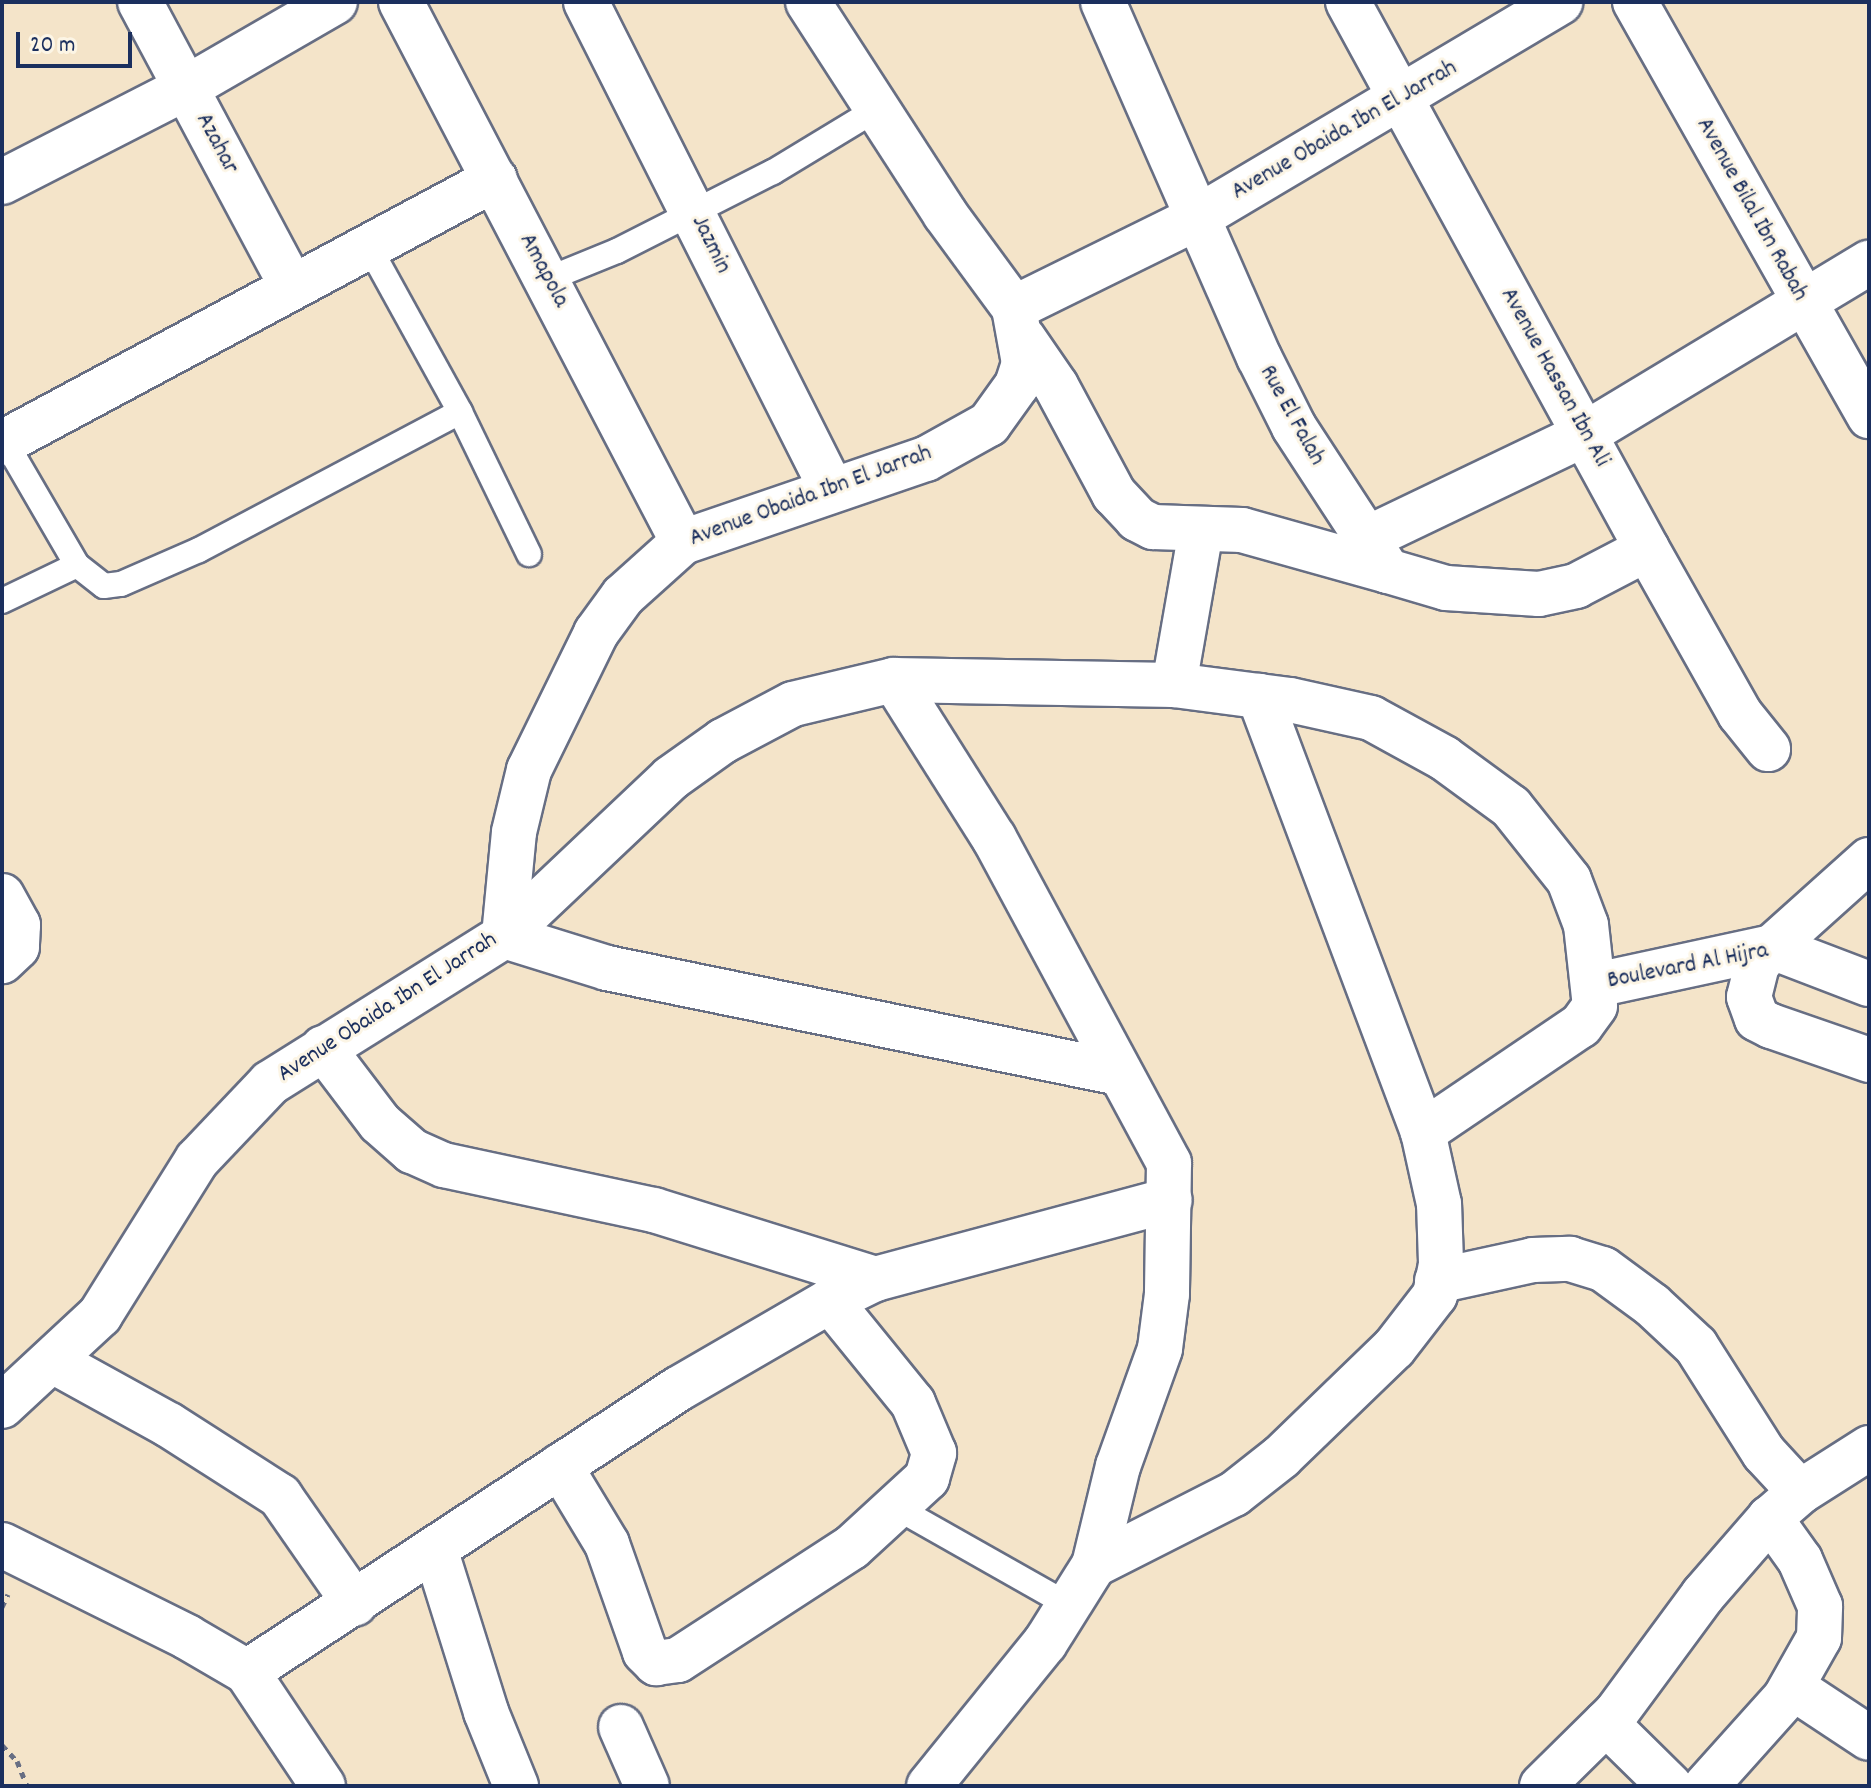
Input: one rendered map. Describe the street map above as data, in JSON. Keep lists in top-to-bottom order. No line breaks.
{"streets":{"street":["Avenue Obaida Ibn El Jarrah","Azahar","Avenue Bilal Ibn Rabah","Jazmin","Amapola","Avenue Hassan Ibn Ali","Rue El Falah","Boulevard Al Hijra"]},"crossings":[["Avenue Obaida Ibn El Jarrah","Jazmin"],["Avenue Obaida Ibn El Jarrah","Amapola"],["Avenue Obaida Ibn El Jarrah","Avenue Hassan Ibn Ali"],["Avenue Obaida Ibn El Jarrah","Rue El Falah"]],"scale_bar":"20 m"}
